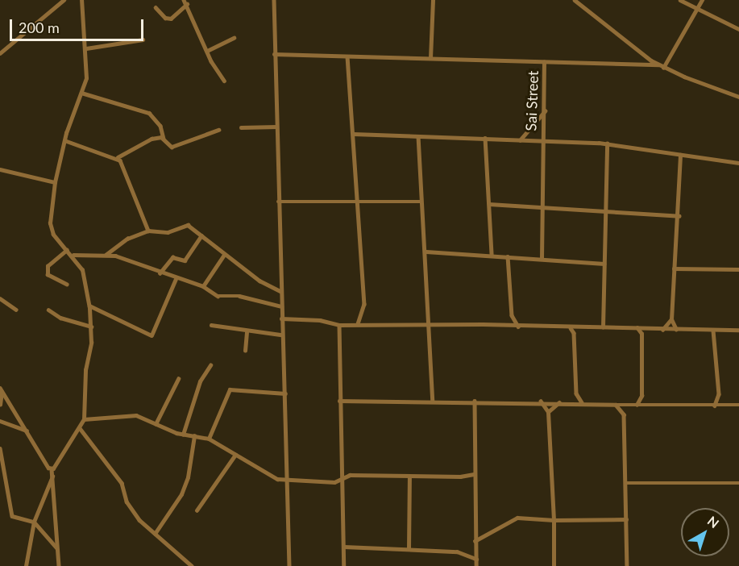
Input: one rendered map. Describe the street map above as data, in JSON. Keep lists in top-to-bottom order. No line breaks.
{"streets":{"street":["Sai Street"]},"scale_bar":"200 m","north":"top right"}
